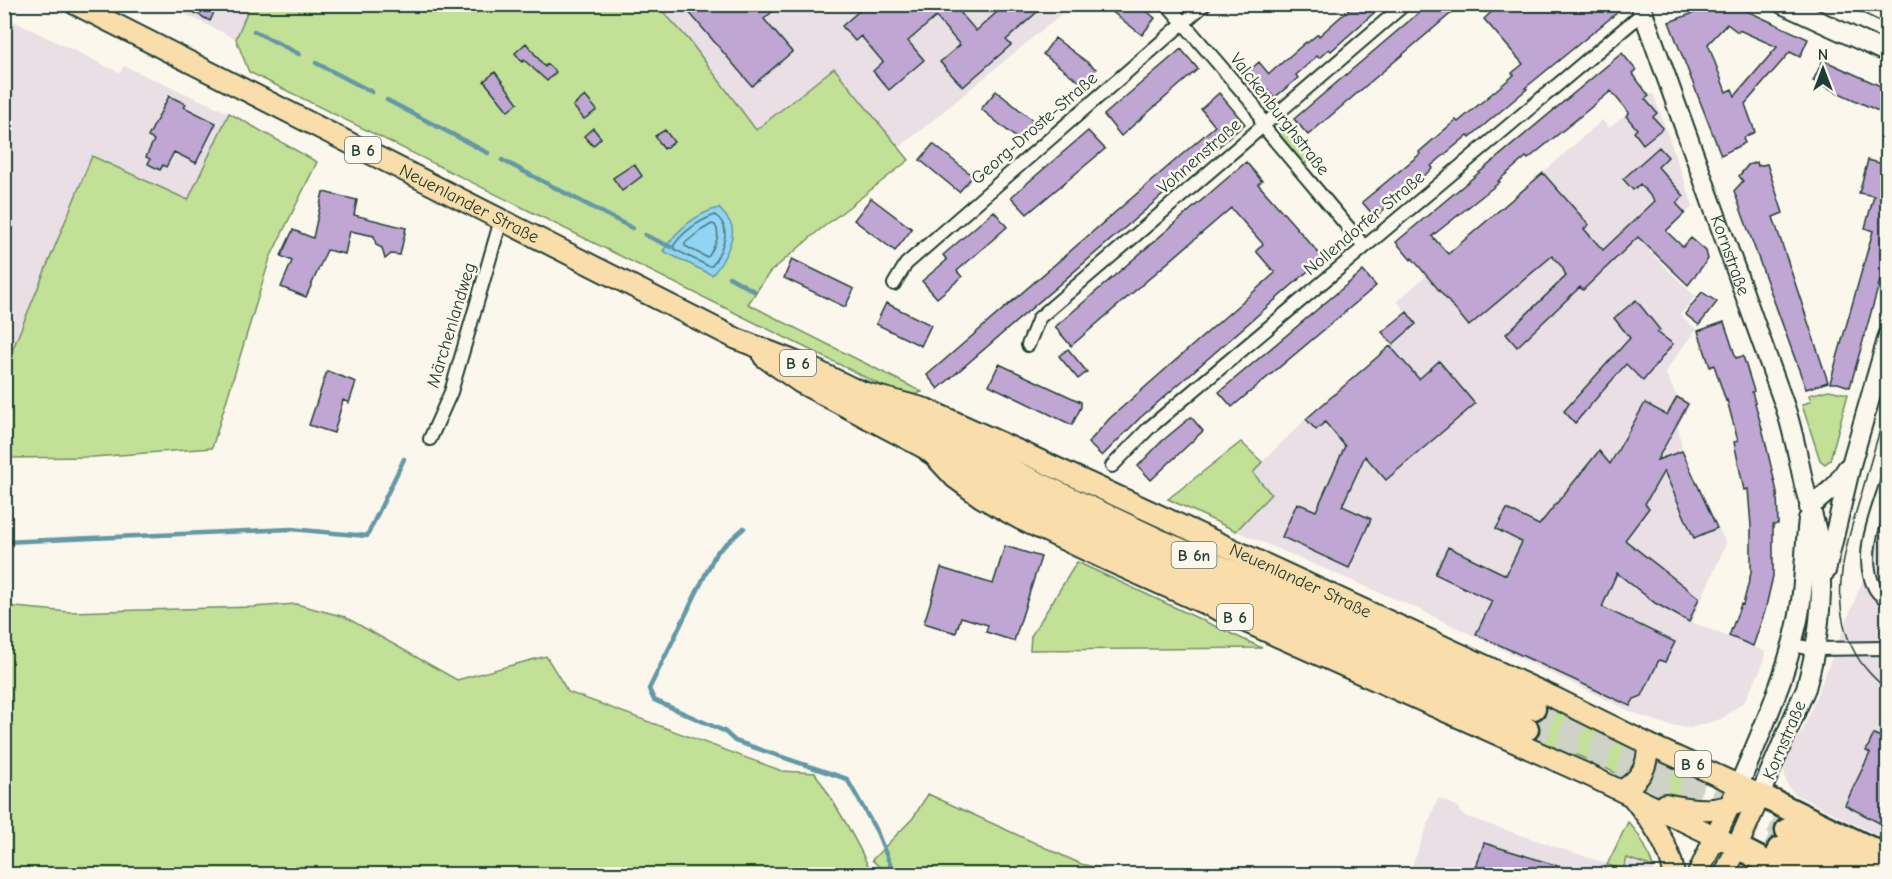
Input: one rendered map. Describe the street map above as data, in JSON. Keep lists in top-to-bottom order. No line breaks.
{"streets":{"highway":["Neuenlander Straße","B 6n"],"main road":["B 6"],"street":["Valckenburghstraße","Georg-Droste-Straße","Vohnenstraße","Nollendorfer Straße","Kornstraße","Märchenlandweg"]},"crossings":[["Valckenburghstraße","Georg-Droste-Straße"],["Valckenburghstraße","Vohnenstraße"],["Valckenburghstraße","Nollendorfer Straße"],["B 6","Neuenlander Straße"],["B 6","Kornstraße"],["Neuenlander Straße","Kornstraße"],["Neuenlander Straße","Märchenlandweg"],["Nollendorfer Straße","Kornstraße"]],"north":"top"}
